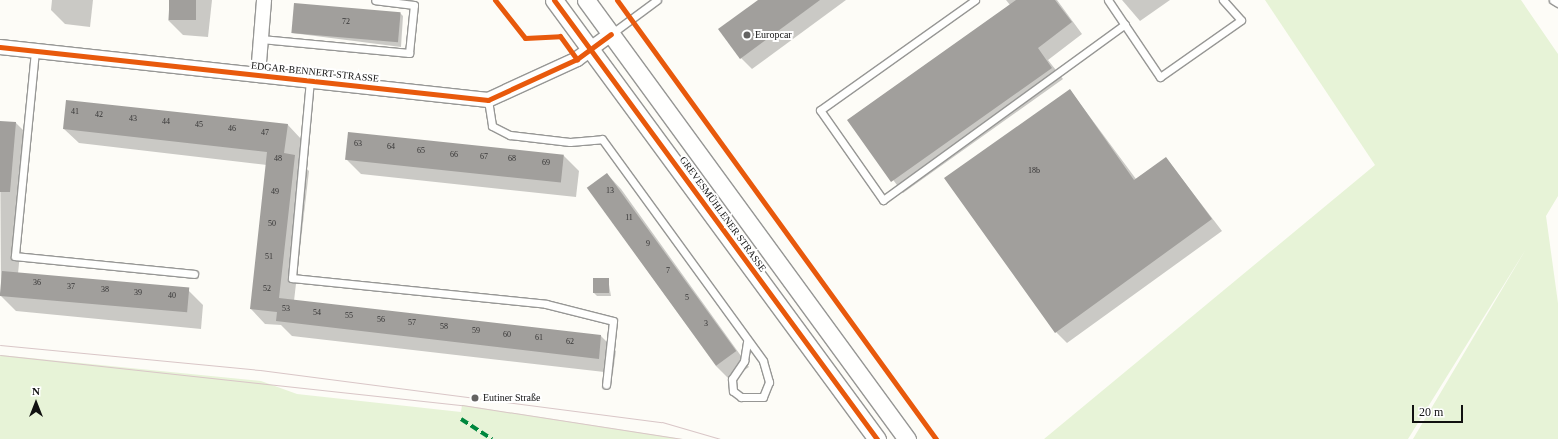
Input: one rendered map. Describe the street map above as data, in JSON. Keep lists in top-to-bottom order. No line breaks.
{"streets":{"street":["EDGAR-BENNERT-STRASSE","GREVESMÜHLENER STRASSE"]},"places":["Europcar","Eutiner Straße"],"house_numbers":["72","41","42","43","44","45","46","47","63","64","65","66","67","48","68","69","18b","13","49","11","50","9","51","7","36","37","52","38","39","40","5","53","54","55","56","57","3","58","59","60","61","62"],"scale_bar":"20 m","north":"top"}
